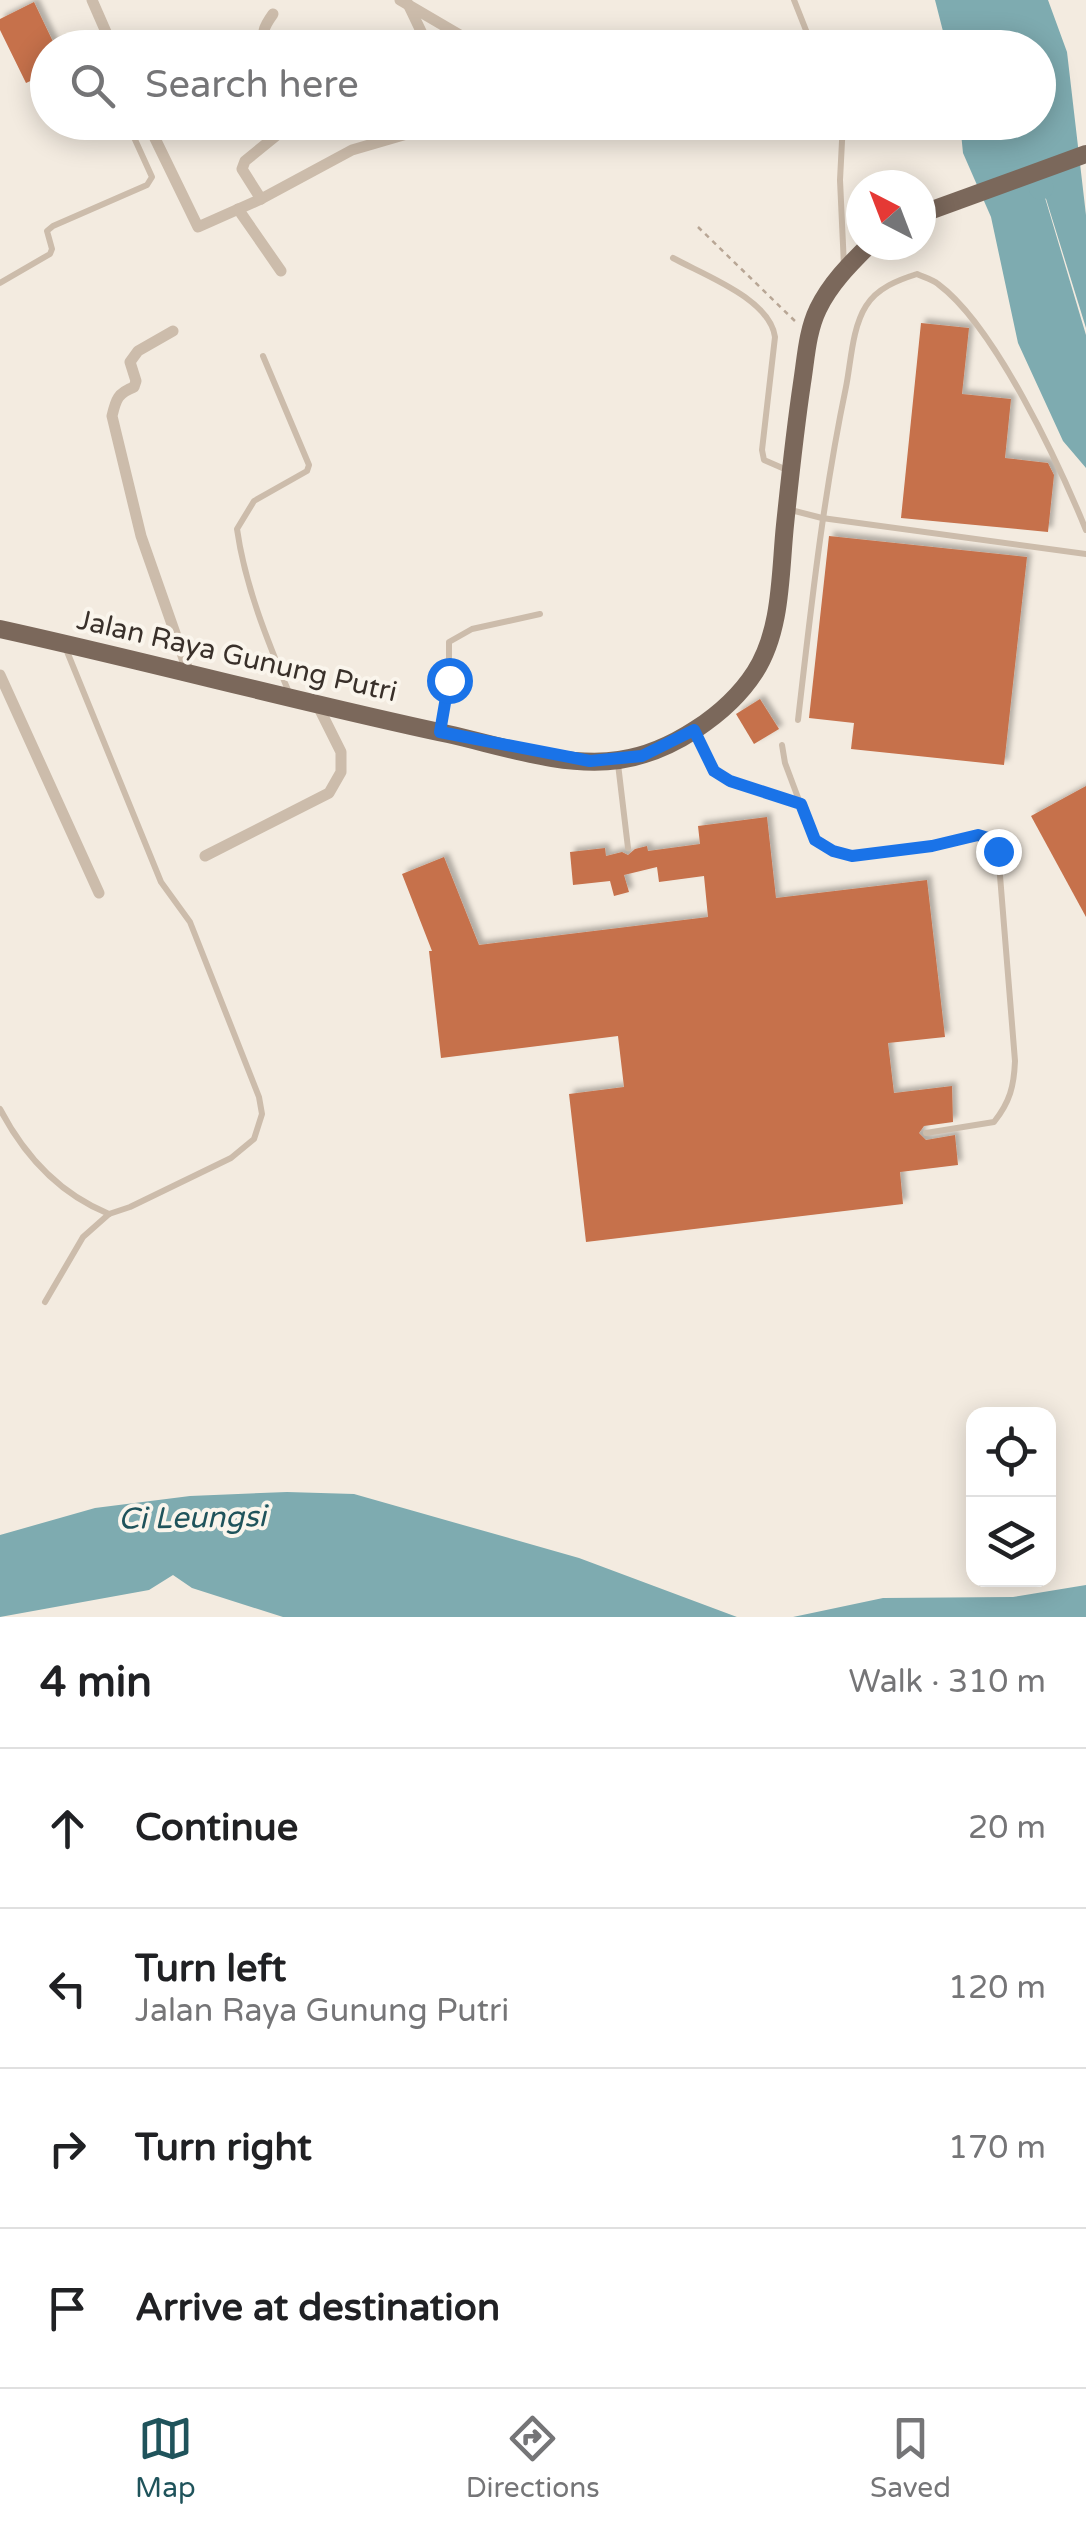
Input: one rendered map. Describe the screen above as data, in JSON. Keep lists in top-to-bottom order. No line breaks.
{"streets":{"main road":["Jalan Raya Gunung Putri"]},"water":["Ci Leungsi"],"north":"top left","page":{"search":"Search here","heading":["4 min","Walk · 310 m"],"list":[["Continue","20 m"],["Turn left","Jalan Raya Gunung Putri","120 m"],["Turn right","170 m"],"Arrive at destination"],"nav":["Map","Directions","Saved"]}}
